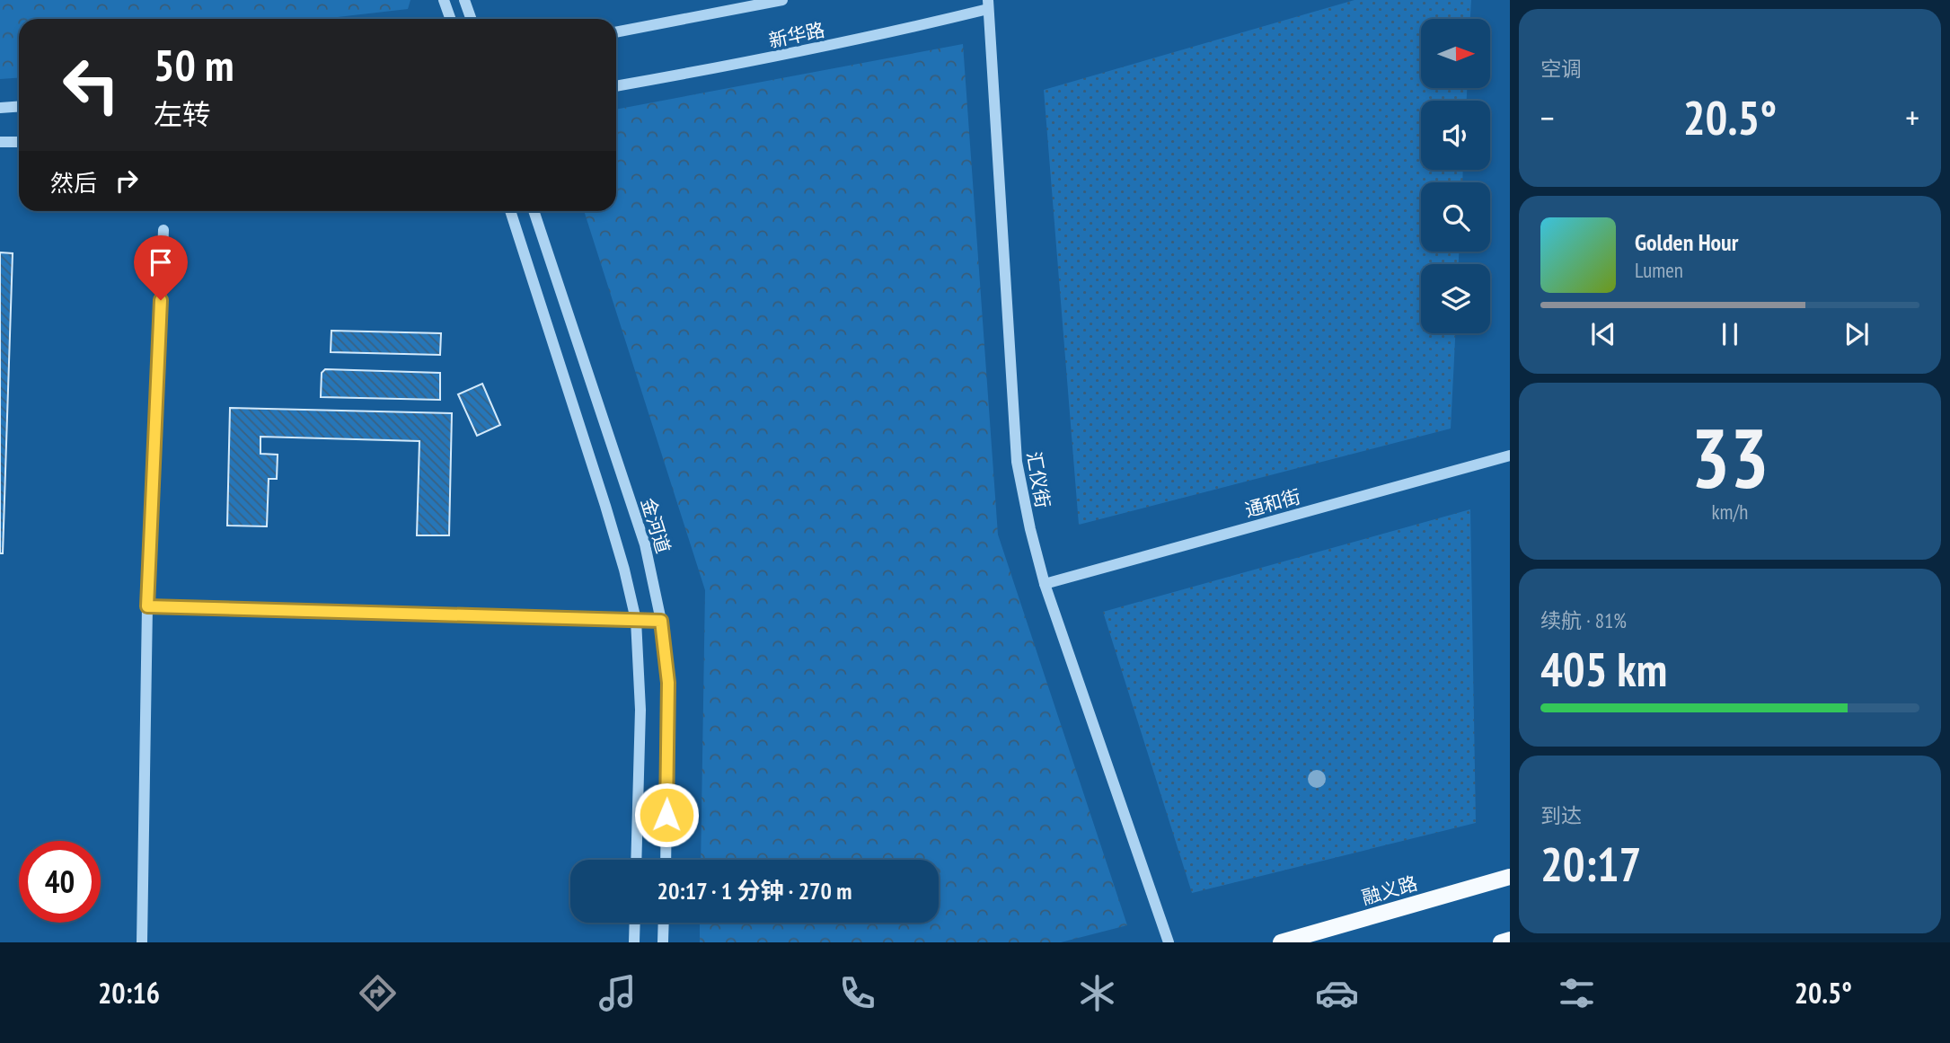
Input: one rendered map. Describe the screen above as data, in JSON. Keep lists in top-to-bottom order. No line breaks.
{"streets":{"main road":["融义路"],"street":["新华路","汇仪街","通和街","金河道"]},"crossings":[["新华路","汇仪街"],["汇仪街","通和街"]],"north":"right","page":{"tile":["空调",["33","km/h"],["续航 · 81%","405 km"],["到达","20:17"]],"turn":["50 m","左转"],"heat":["−","20.5°","+"],"then":"然后","song":["Golden Hour","Lumen"],"limit":"40","trip":"20:17 · 1 分钟 · 270 m","tabs":["20:16","20.5°"]}}
